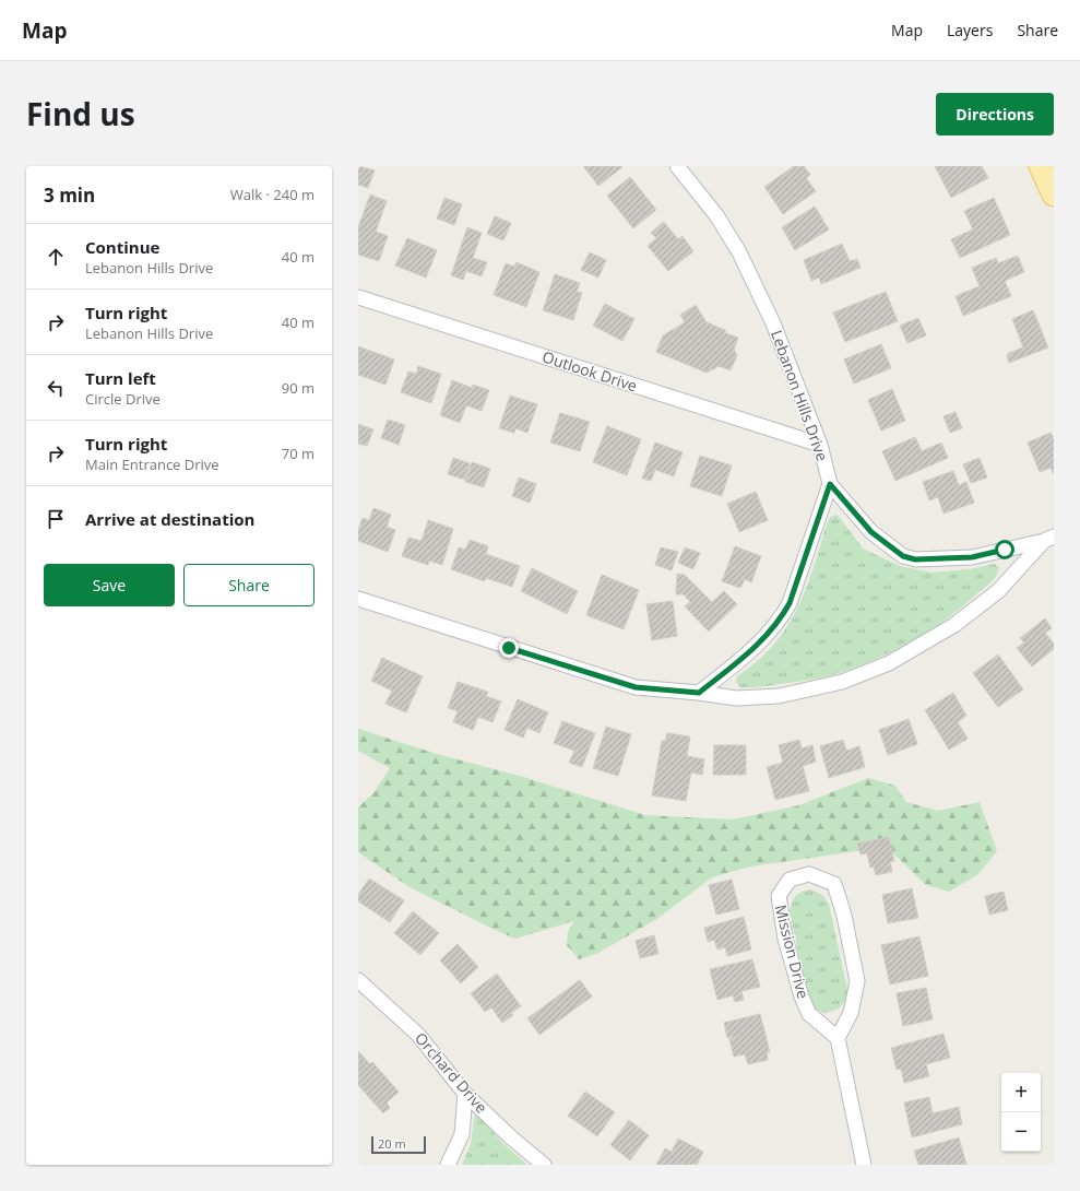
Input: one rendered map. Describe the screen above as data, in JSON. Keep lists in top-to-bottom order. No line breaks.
{"streets":{"street":["Outlook Drive","Lebanon Hills Drive","Mission Drive","Orchard Drive"]},"crossings":[["Outlook Drive","Lebanon Hills Drive"]],"scale_bar":"20 m","page":{"header":"Map","nav":["Map","Layers","Share"],"title":"Find us","buttons":["Directions",["Save","Share"]],"heading":["3 min","Walk · 240 m"],"list":[["Continue","Lebanon Hills Drive","40 m"],["Turn right","Lebanon Hills Drive","40 m"],["Turn left","Circle Drive","90 m"],["Turn right","Main Entrance Drive","70 m"],"Arrive at destination"],"map_buttons":["+","−"],"scale":"20 m"}}
